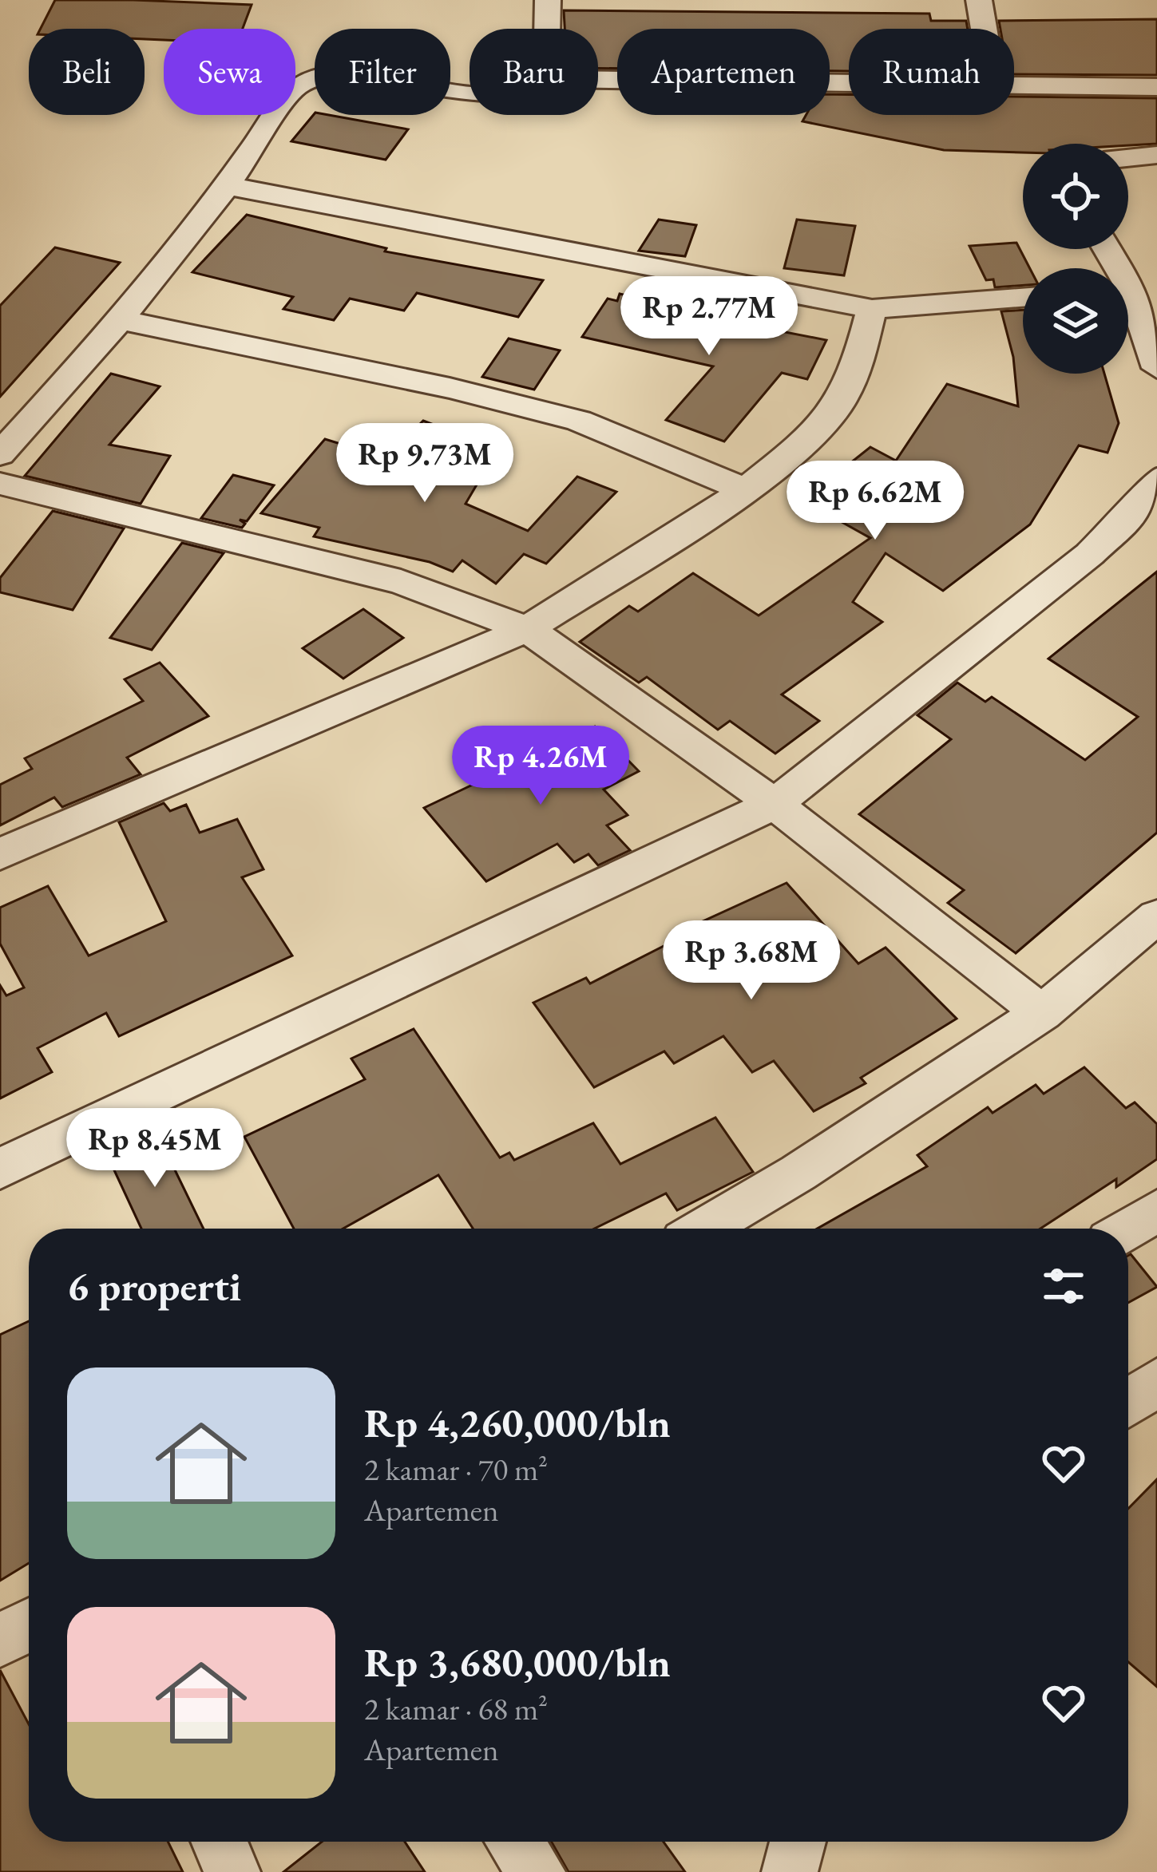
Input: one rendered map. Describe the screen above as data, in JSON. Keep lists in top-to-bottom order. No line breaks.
{"page":{"chip":["Beli","Sewa","Filter","Baru","Apartemen","Rumah"],"price":["Rp 2.77M","Rp 9.73M","Rp 6.62M","Rp 4.26M","Rp 3.68M","Rp 8.45M"],"heading":"6 properti","list":[{"name":"Rp 4,260,000/bln","note":"2 kamar · 70 m² · Apartemen"},{"name":"Rp 3,680,000/bln","note":"2 kamar · 68 m² · Apartemen"}]}}
